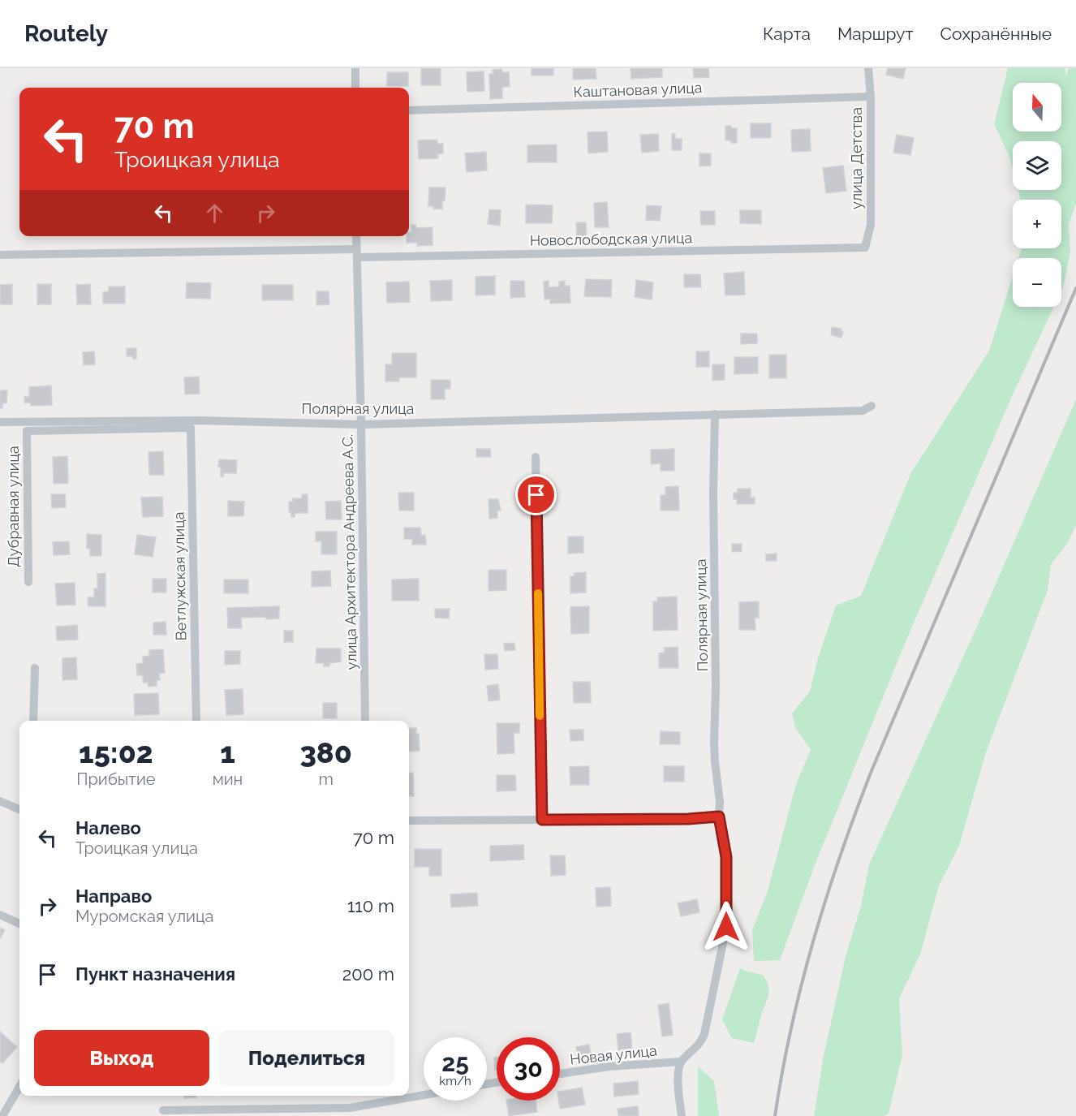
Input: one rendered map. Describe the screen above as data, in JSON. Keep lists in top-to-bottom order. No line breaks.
{"streets":{"street":["Каштановая улица","улица Детства","Новослободская улица","Полярная улица","Дубравная улица","улица Архитектора Андреева А.С.","Ветлужская улица","Новая улица"]},"crossings":[["Каштановая улица","улица Детства"],["улица Детства","Новослободская улица"],["Новослободская улица","улица Архитектора Андреева А.С."],["Полярная улица","улица Архитектора Андреева А.С."],["Дубравная улица","Ветлужская улица"]],"north":"top","page":{"header":"Routely","nav":["Карта","Маршрут","Сохранённые"],"map_buttons":["+","−"],"turn":["70 m","Троицкая улица"],"eta":["15:02","Прибытие","1","мин","380","m"],"list":[{"name":"Налево","note":"Троицкая улица","value":"70 m"},{"name":"Направо","note":"Муромская улица","value":"110 m"},{"name":"Пункт назначения","value":"200 m"}],"buttons":["Выход","Поделиться"],"speed":"25 km/h","limit":"30"}}
